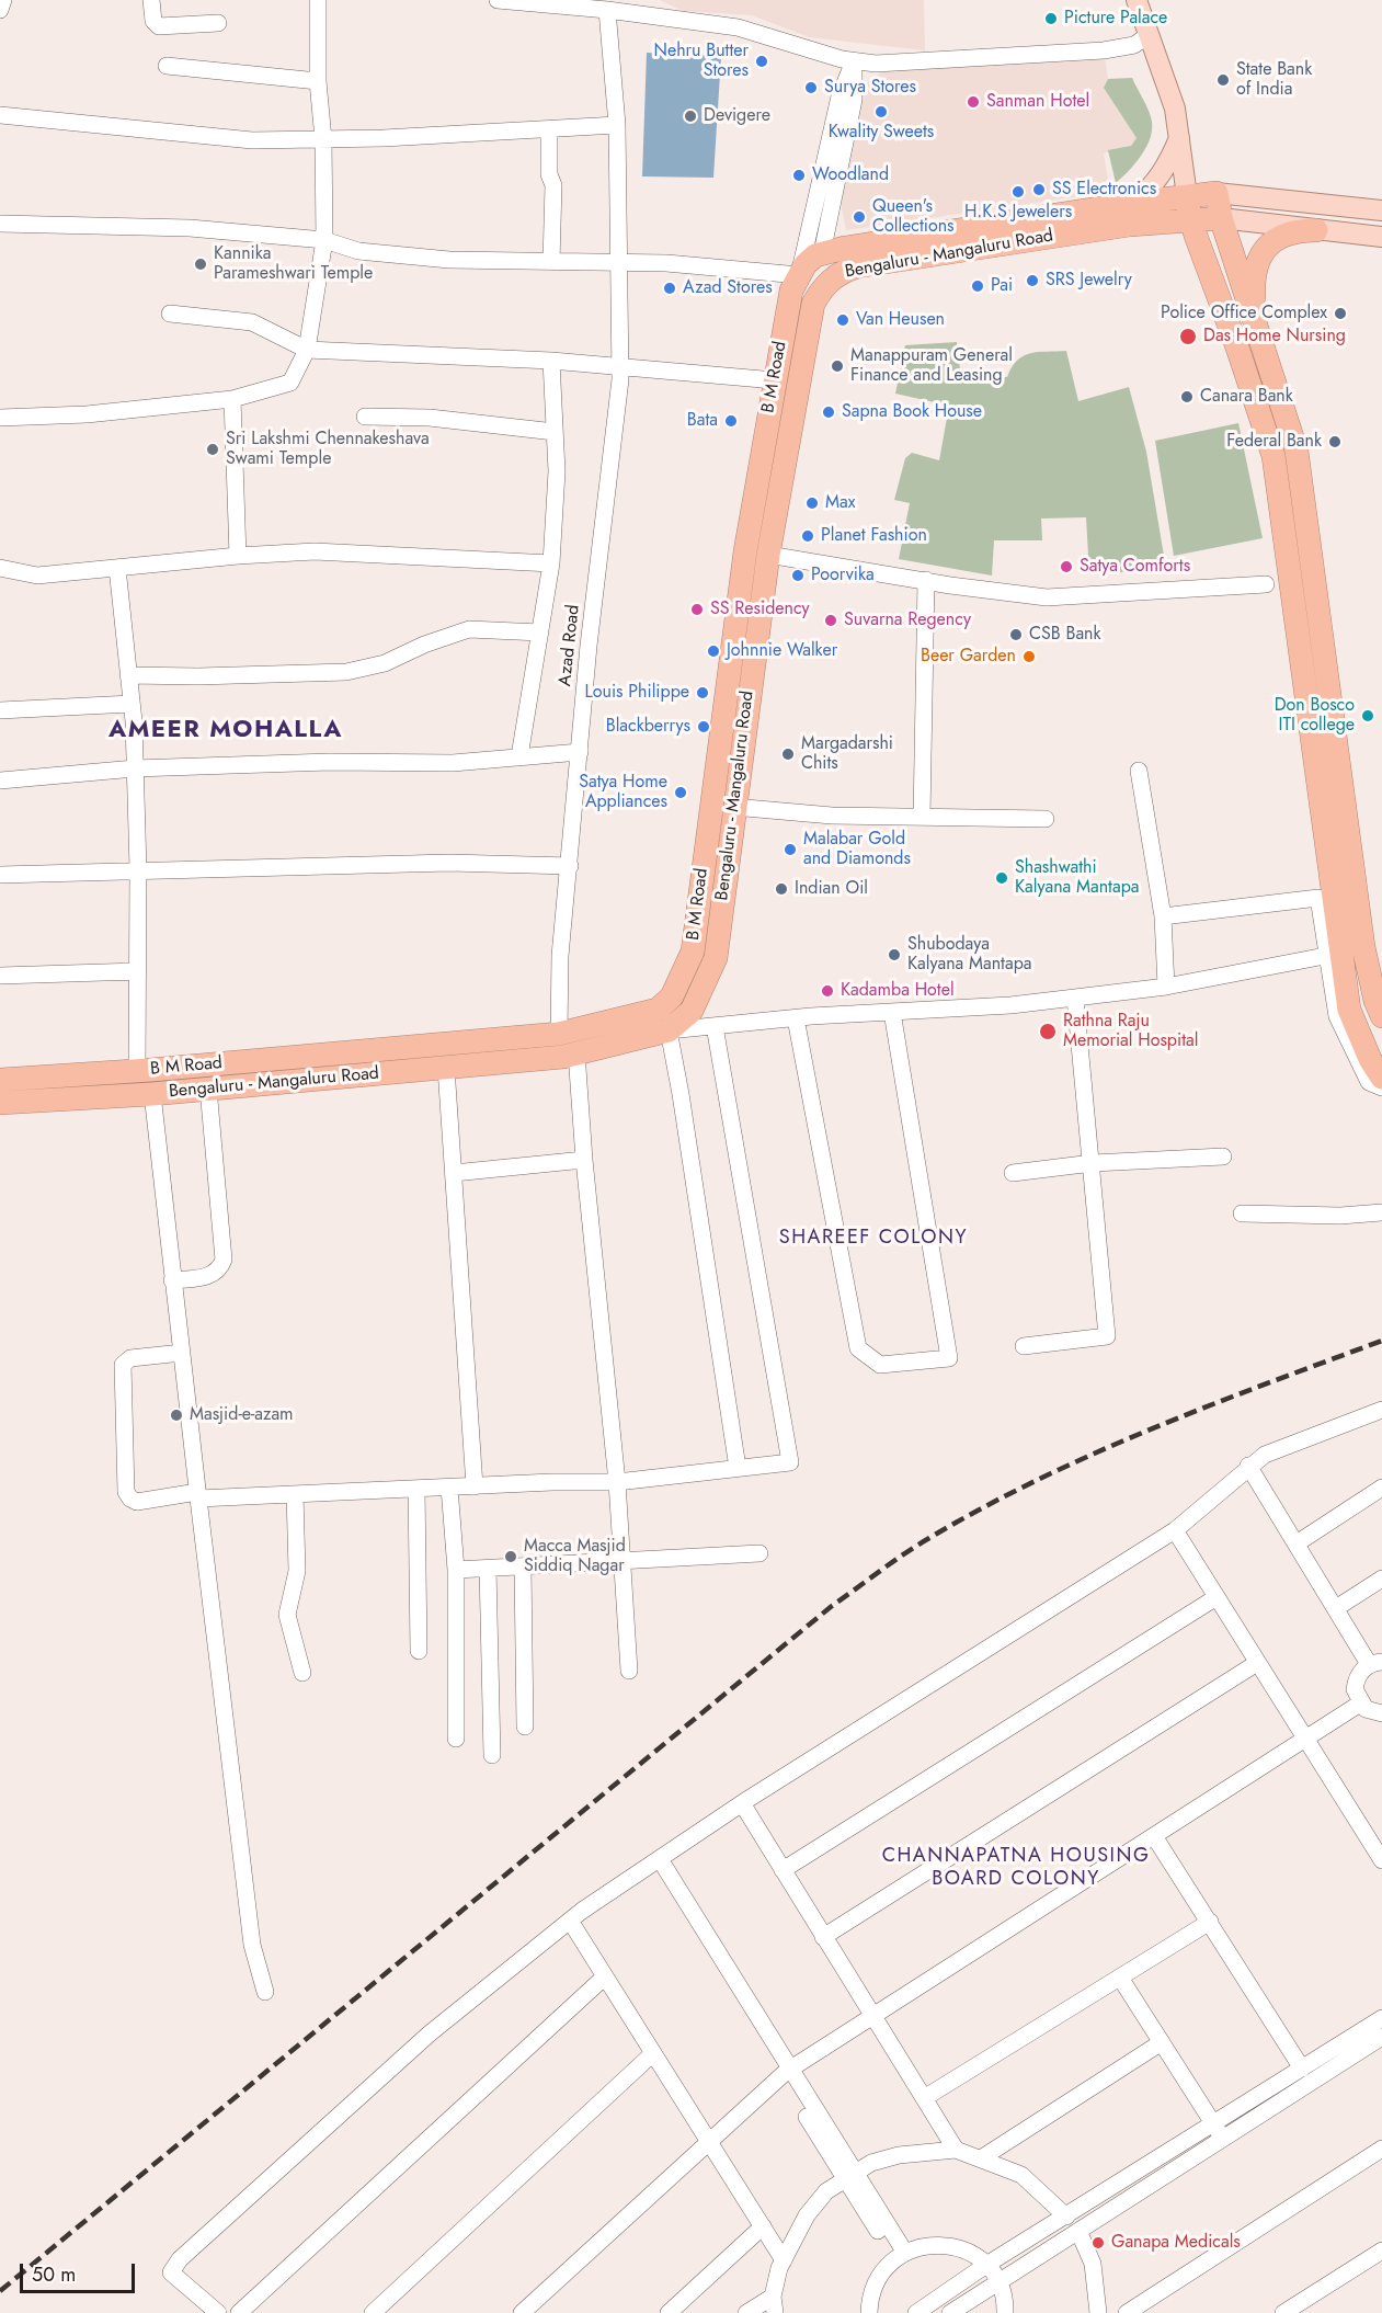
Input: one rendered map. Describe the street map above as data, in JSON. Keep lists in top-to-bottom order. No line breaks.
{"streets":{"highway":["Bengaluru - Mangaluru Road","B M Road"],"street":["Azad Road"]},"crossings":[["B M Road","Azad Road"]],"districts":["AMEER MOHALLA","SHAREEF COLONY","CHANNAPATNA HOUSING BOARD COLONY"],"places":["Picture Palace","Nehru Butter Stores","State Bank of India","Surya Stores","Sanman Hotel","Kwality Sweets","Devigere","Woodland","SS Electronics","H.K.S Jewelers","Queen's Collections","Kannika Parameshwari Temple","SRS Jewelry","Pai","Azad Stores","Police Office Complex","Van Heusen","Das Home Nursing","Manappuram General Finance and Leasing","Canara Bank","Sapna Book House","Bata","Federal Bank","Sri Lakshmi Chennakeshava Swami Temple","Max","Planet Fashion","Satya Comforts","Poorvika","SS Residency","Suvarna Regency","CSB Bank","Johnnie Walker","Beer Garden","Louis Philippe","Don Bosco ITI college","Blackberrys","Margadarshi Chits","Satya Home Appliances","Malabar Gold and Diamonds","Shashwathi Kalyana Mantapa","Indian Oil","Shubodaya Kalyana Mantapa","Kadamba Hotel","Rathna Raju Memorial Hospital","Masjid-e-azam","Macca Masjid Siddiq Nagar","Ganapa Medicals"],"scale_bar":"50 m"}
